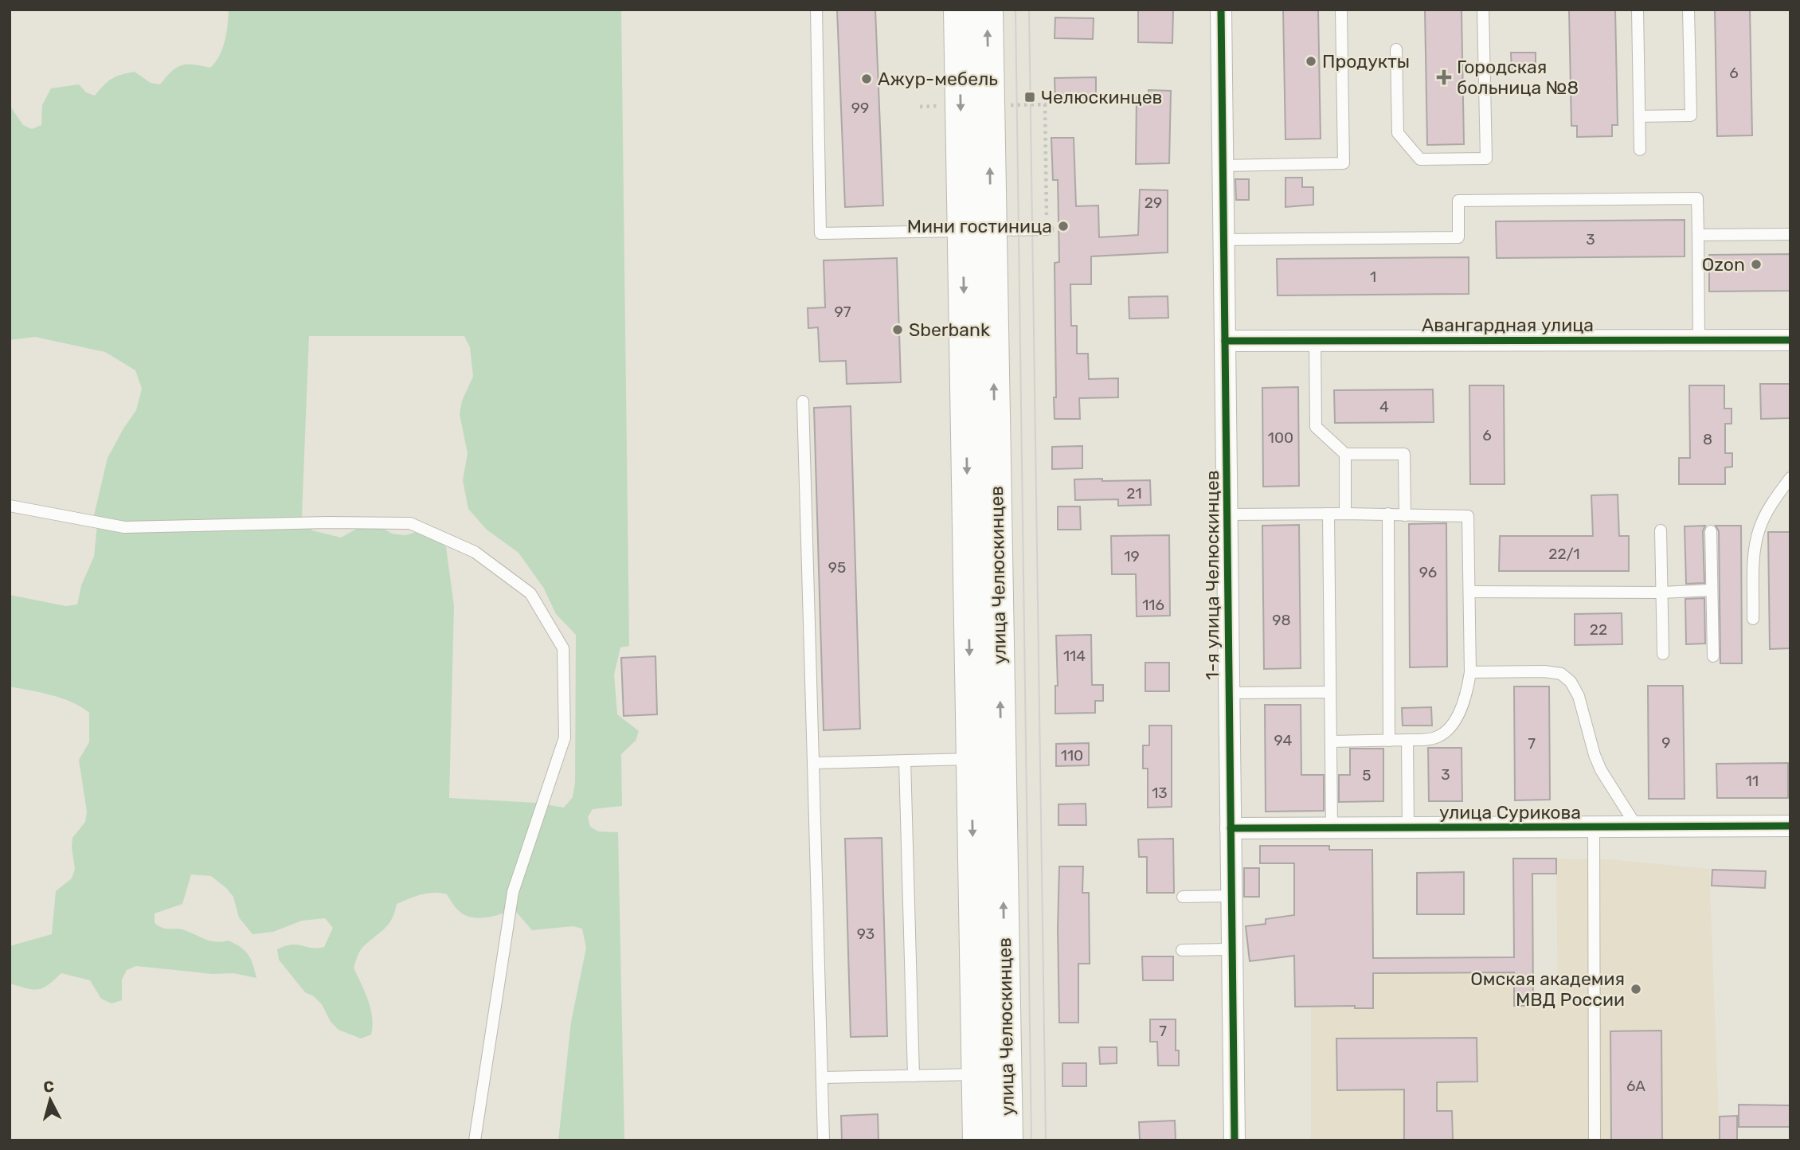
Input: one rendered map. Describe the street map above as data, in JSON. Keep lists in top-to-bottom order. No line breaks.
{"streets":{"main road":["улица Челюскинцев"],"street":["Авангардная улица","1-я улица Челюскинцев","улица Сурикова"]},"crossings":[["Авангардная улица","1-я улица Челюскинцев"],["1-я улица Челюскинцев","улица Сурикова"]],"places":{"other":["Продукты","Ажур-мебель","Мини гостиница","Ozon","Sberbank","Омская академия МВД России"],"health":["Городская больница №8"],"transit":["Челюскинцев"]},"house_numbers":["6","99","29","3","1","97","4","6","100","8","21","22/1","19","95","96","116","98","22","114","94","9","7","110","3","5","11","13","93","7","6А"],"north":"top"}
